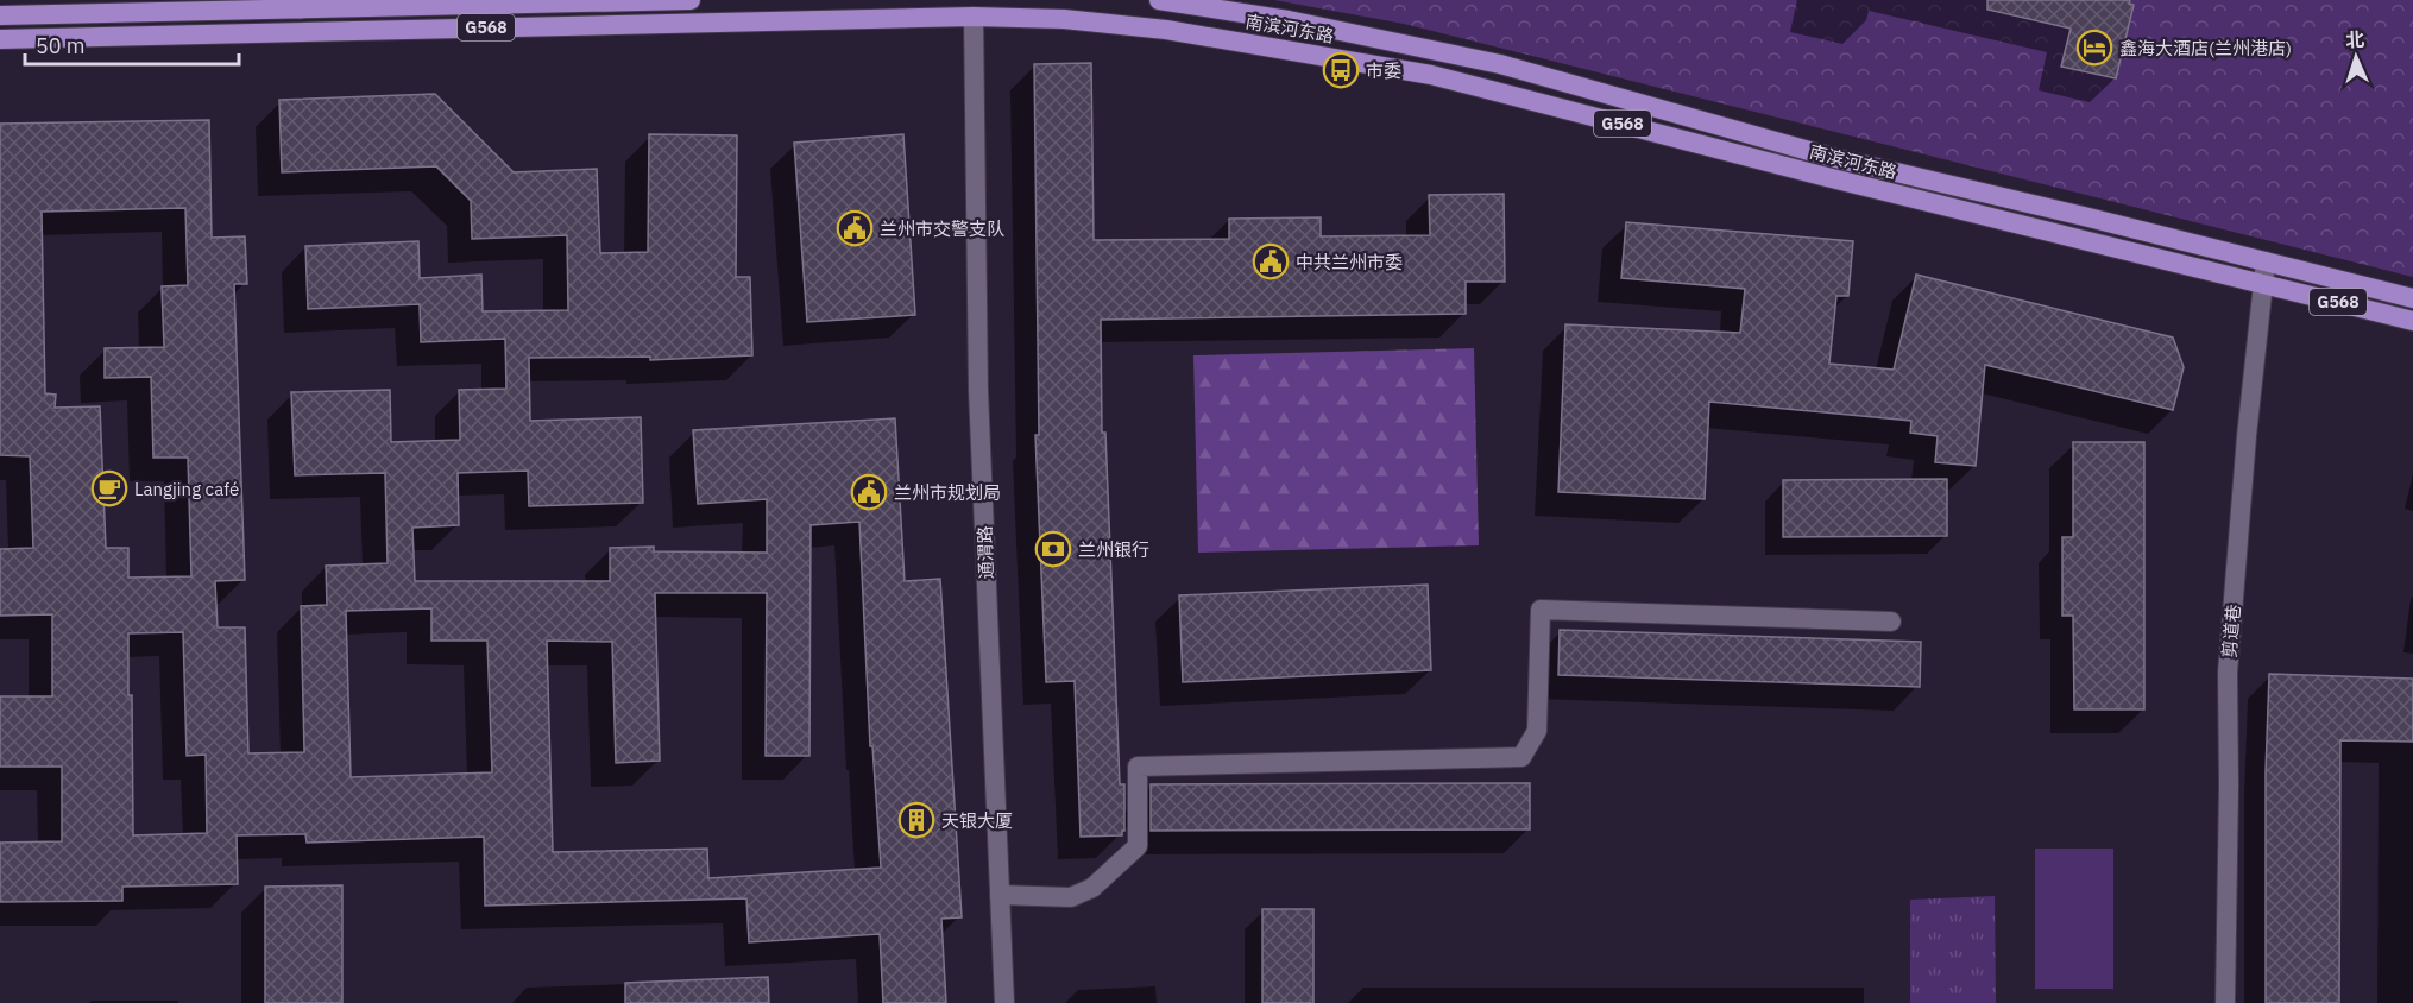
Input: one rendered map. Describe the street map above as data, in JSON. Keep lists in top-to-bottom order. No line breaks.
{"streets":{"highway":["G568","南滨河东路"],"street":["通渭路","剪道巷"]},"crossings":[["南滨河东路","通渭路"],["南滨河东路","剪道巷"]],"places":{"hotel":["鑫海大酒店(兰州港店)"],"bus stop":["市委"],"public building":["兰州市交警支队","中共兰州市委","兰州市规划局"],"cafe":["Langjing café"],"bank":["兰州银行"],"building":["天银大厦"]},"scale_bar":"50 m","north":"top"}
